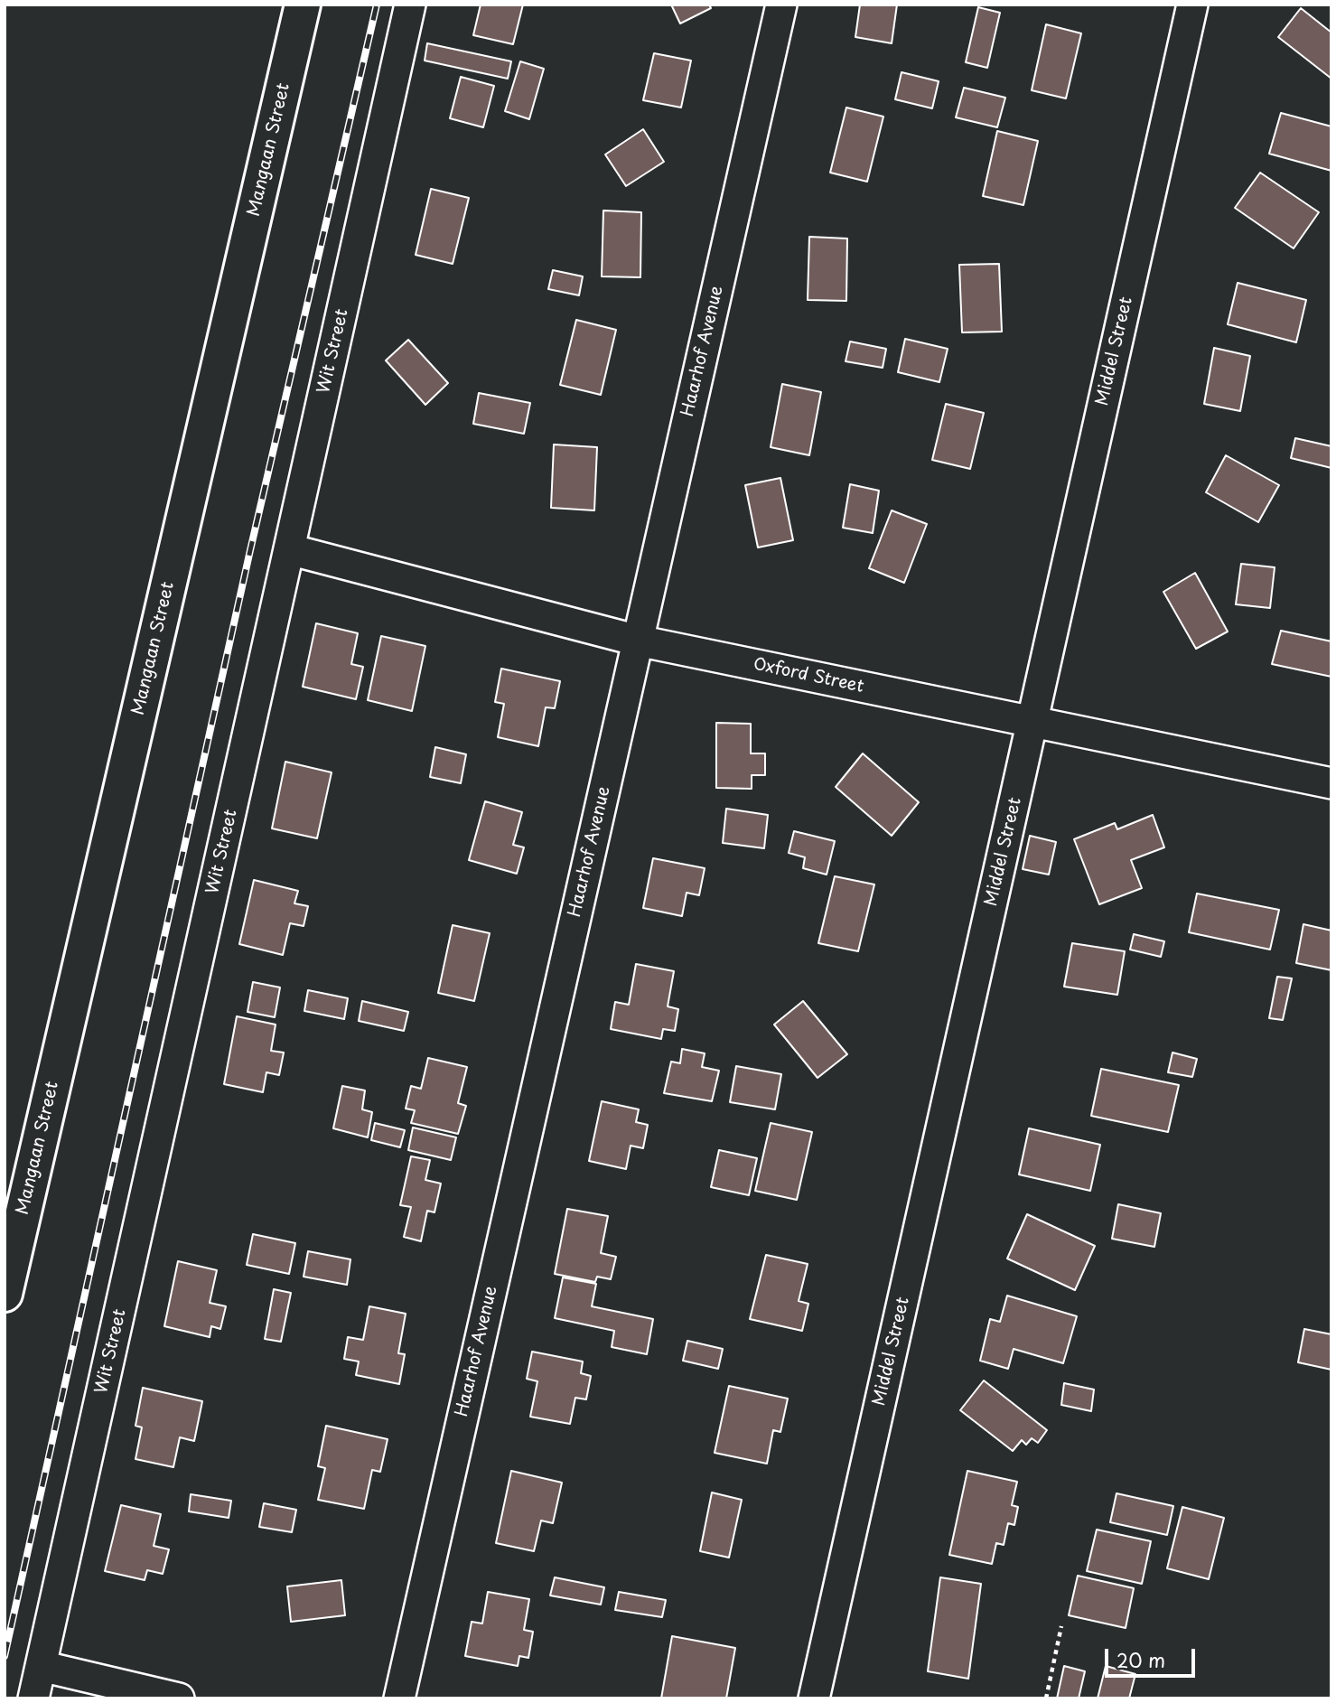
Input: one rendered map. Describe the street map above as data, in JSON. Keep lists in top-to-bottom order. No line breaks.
{"streets":{"street":["Mangaan Street","Wit Street","Haarhof Avenue","Middel Street","Oxford Street"]},"crossings":[["Wit Street","Oxford Street"],["Haarhof Avenue","Oxford Street"],["Middel Street","Oxford Street"]],"scale_bar":"20 m"}
